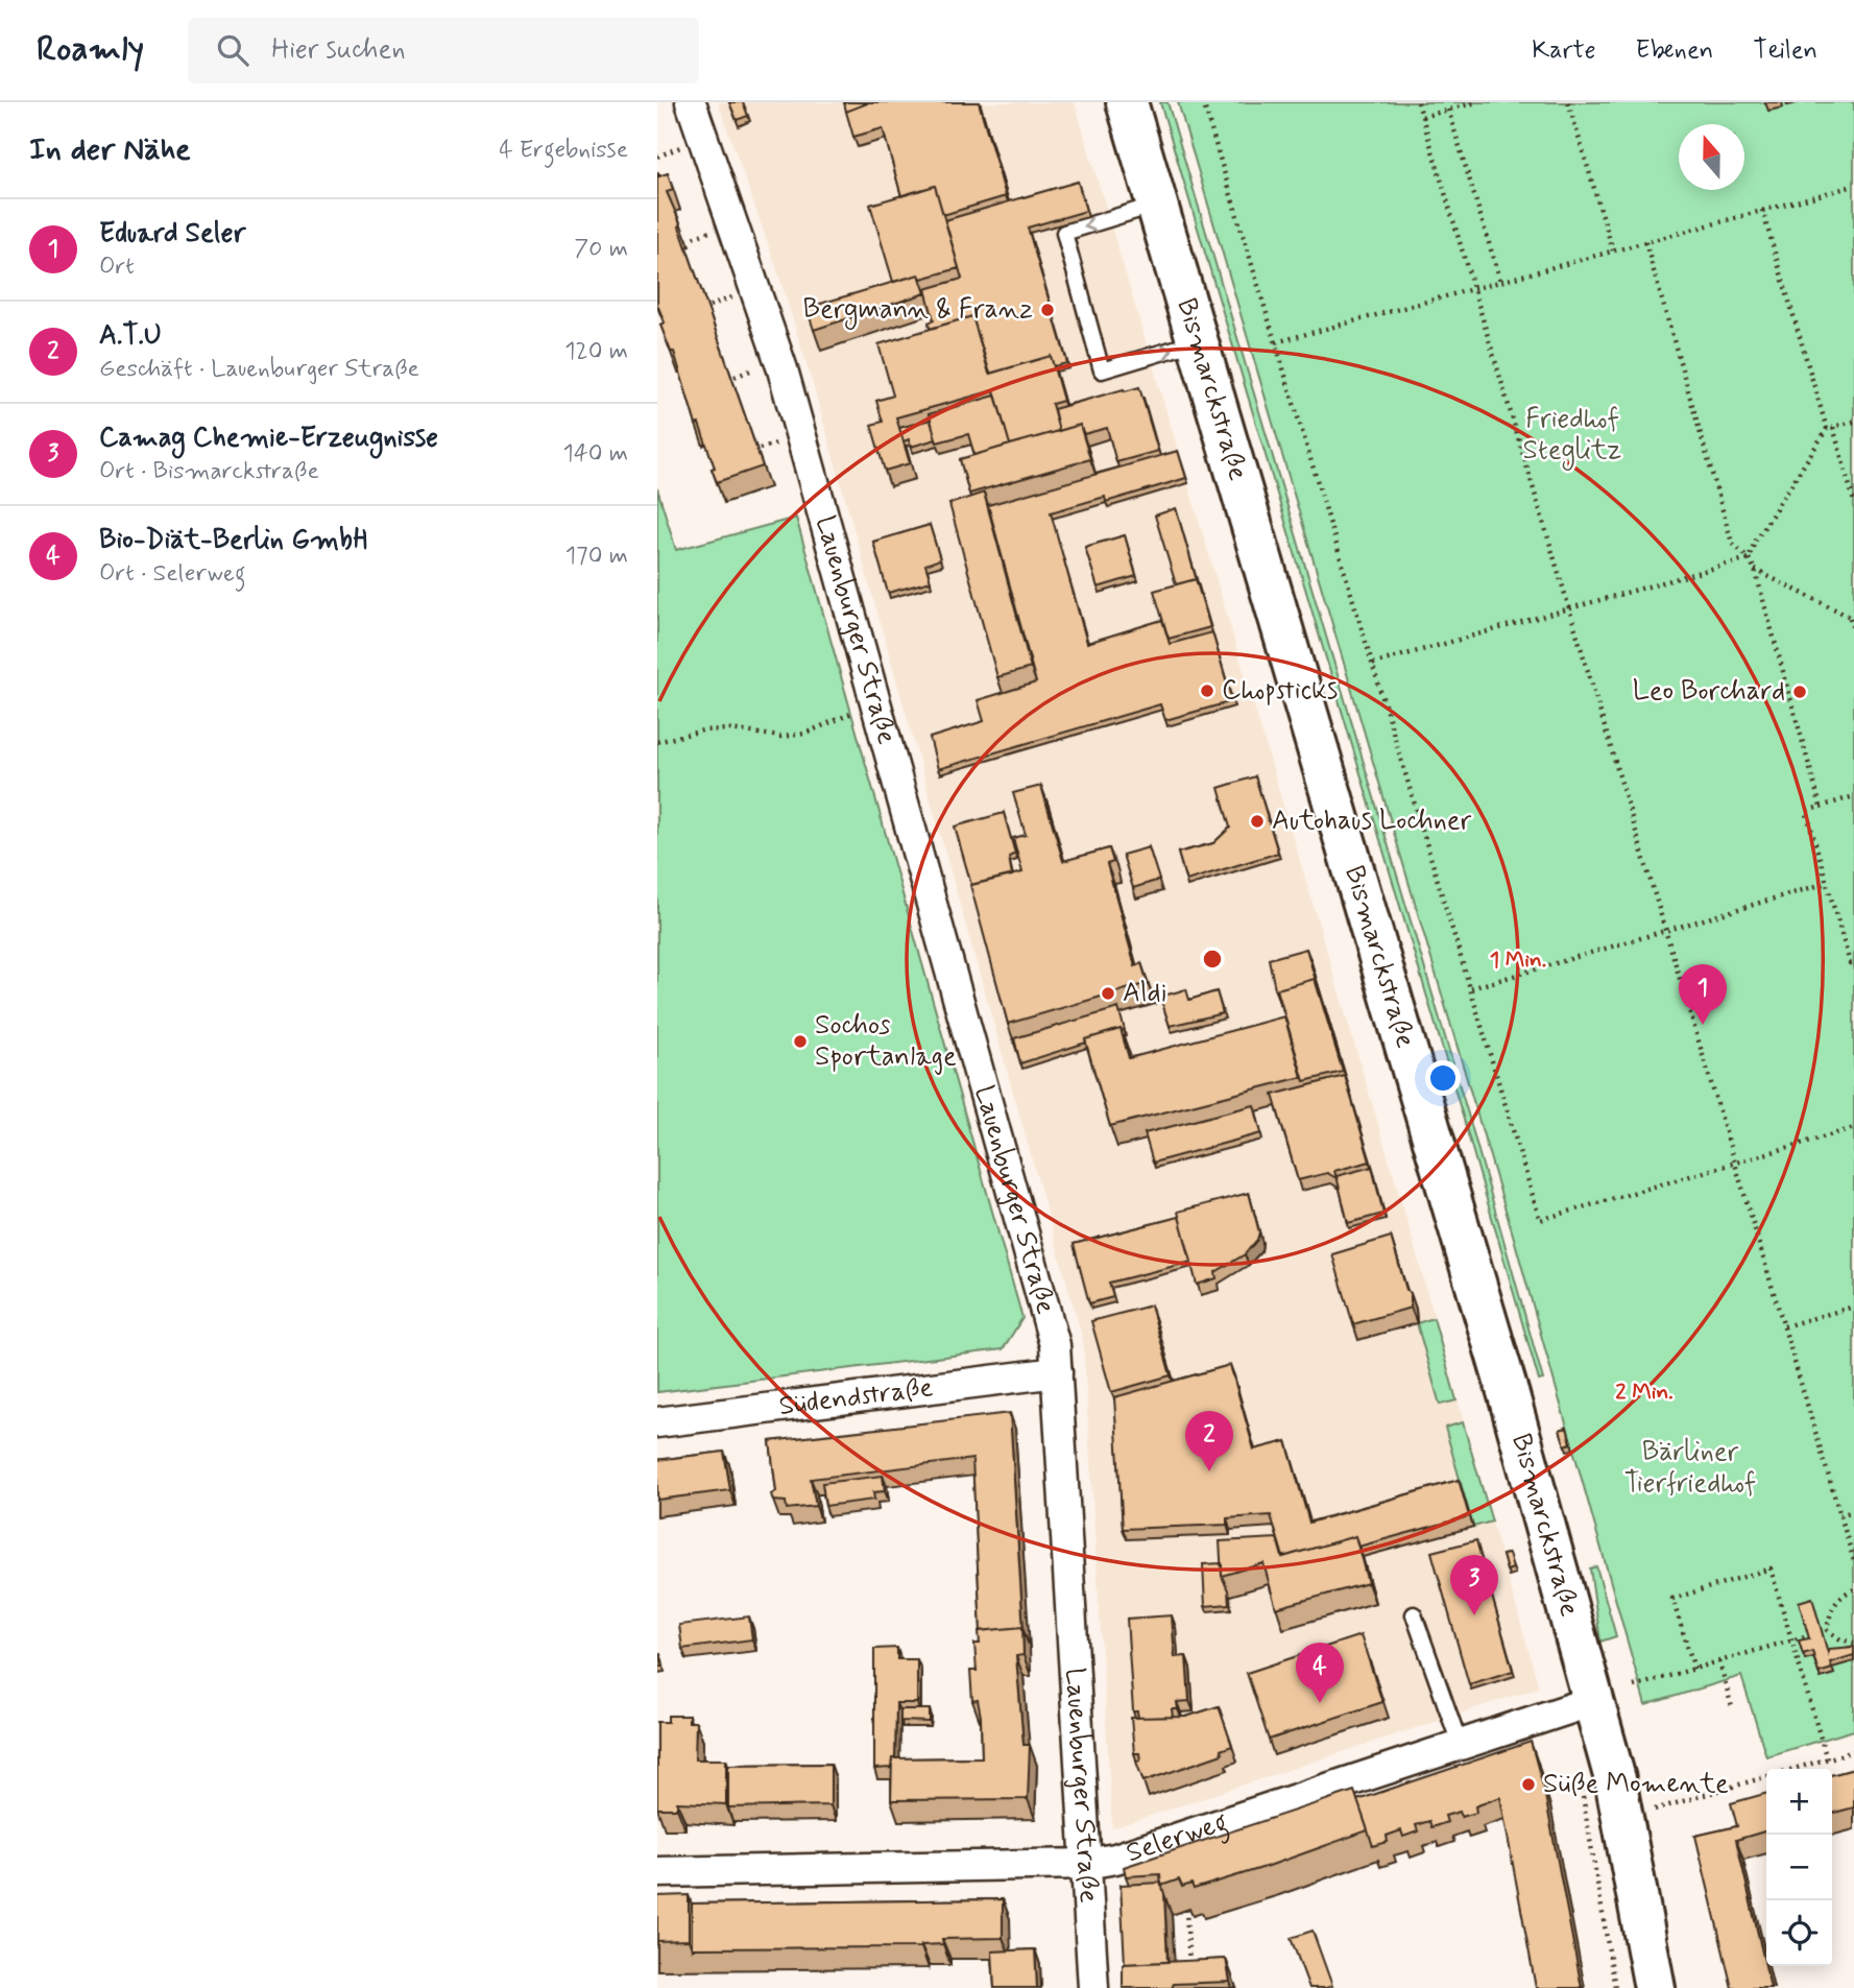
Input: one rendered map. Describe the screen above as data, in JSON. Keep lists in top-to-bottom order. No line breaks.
{"streets":{"street":["Bismarckstraße","Lauenburger Straße","Südendstraße","Selerweg"]},"crossings":[["Bismarckstraße","Selerweg"],["Lauenburger Straße","Südendstraße"],["Lauenburger Straße","Selerweg"]],"parks":["Friedhof Steglitz","Bärliner Tierfriedhof"],"places":["Bergmann & Franz","Chopsticks","Leo Borchard","Autohaus Lochner","Aldi","Sochos Sportanlage","Süße Momente"],"north":"top","page":{"header":"Roamly","search":"Hier suchen","nav":["Karte","Ebenen","Teilen"],"heading":["In der Nähe","4 Ergebnisse"],"list":[{"mark":"1","name":"Eduard Seler","note":"Ort","value":"70 m"},{"mark":"2","name":"A.T.U","note":"Geschäft · Lauenburger Straße","value":"120 m"},{"mark":"3","name":"Camag Chemie-Erzeugnisse","note":"Ort · Bismarckstraße","value":"140 m"},{"mark":"4","name":"Bio-Diät-Berlin GmbH","note":"Ort · Selerweg","value":"170 m"}],"pins":["1","2","3","4"],"map_buttons":["+","−"]},"rings":["1 Min.","2 Min."]}
